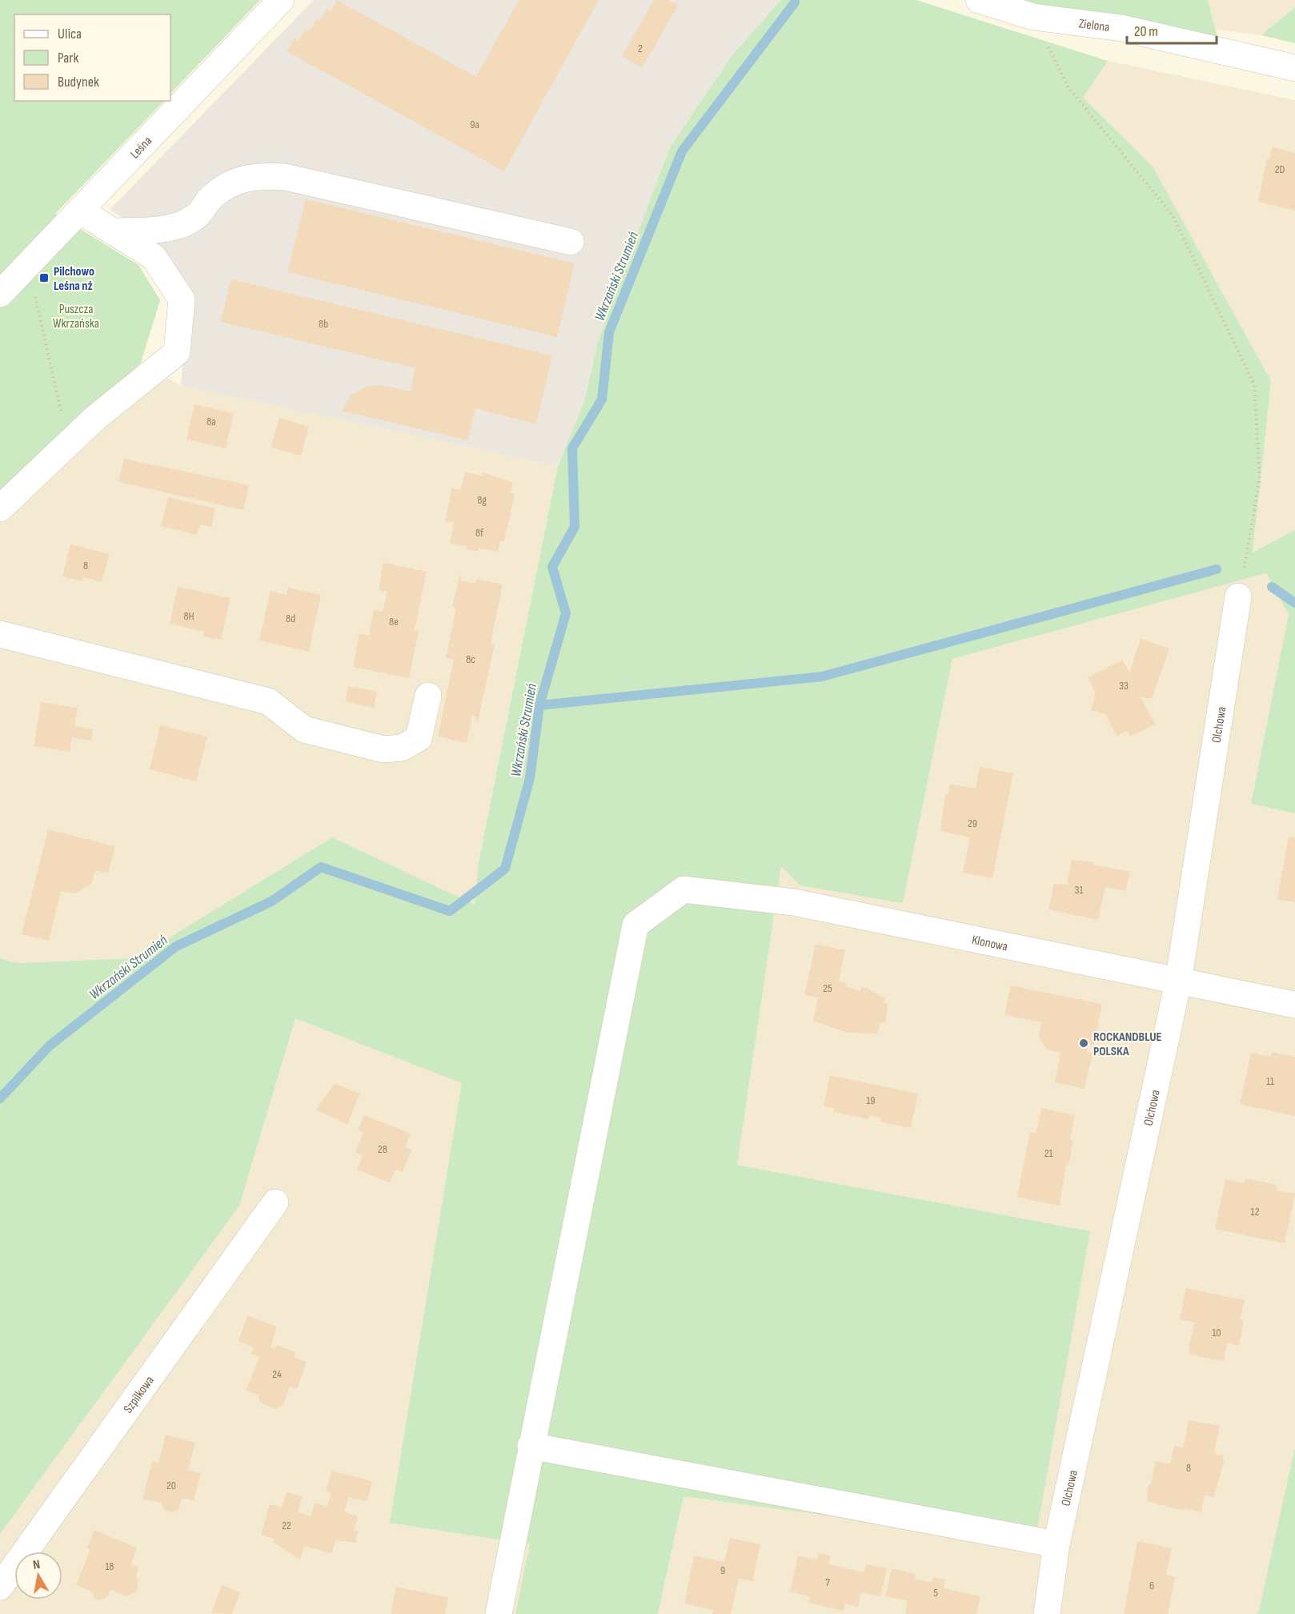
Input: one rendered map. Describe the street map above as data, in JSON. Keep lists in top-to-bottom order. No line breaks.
{"streets":{"street":["Zielona","Leśna","Olchowa","Klonowa","Szpilkowa"]},"crossings":[["Olchowa","Klonowa"]],"water":["Wkrzański Strumień"],"parks":["Puszcza Wkrzańska"],"places":{"transit":["Pilchowo Leśna nż"],"other":["ROCKANDBLUE POLSKA"]},"house_numbers":["2","9a","2D","8b","8a","8g","8f","8","8H","8d","8e","8c","33","29","31","25","11","19","28","21","12","10","24","8","20","22","18","9","7","6","5"],"legend":["Ulica","Park","Budynek"],"scale_bar":"20 m","north":"top"}
